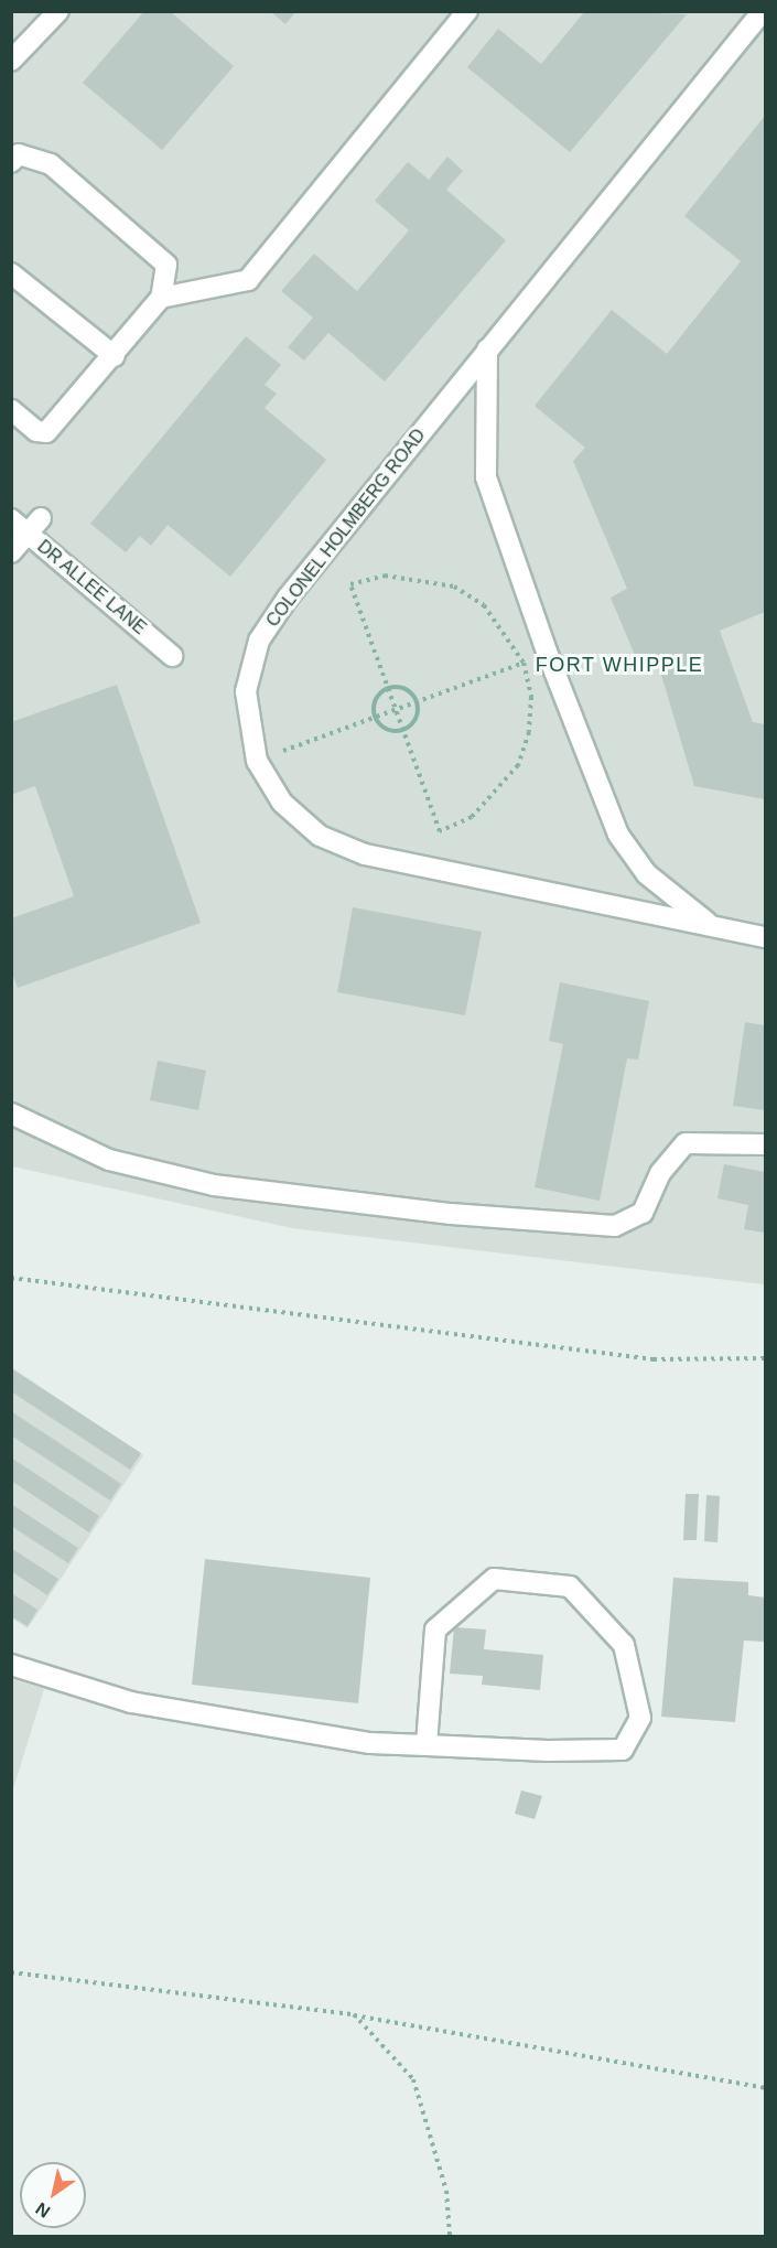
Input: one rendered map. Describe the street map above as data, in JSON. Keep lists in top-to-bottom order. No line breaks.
{"streets":{"lane":["COLONEL HOLMBERG ROAD","DR ALLEE LANE"]},"districts":["FORT WHIPPLE"],"north":"bottom left"}
